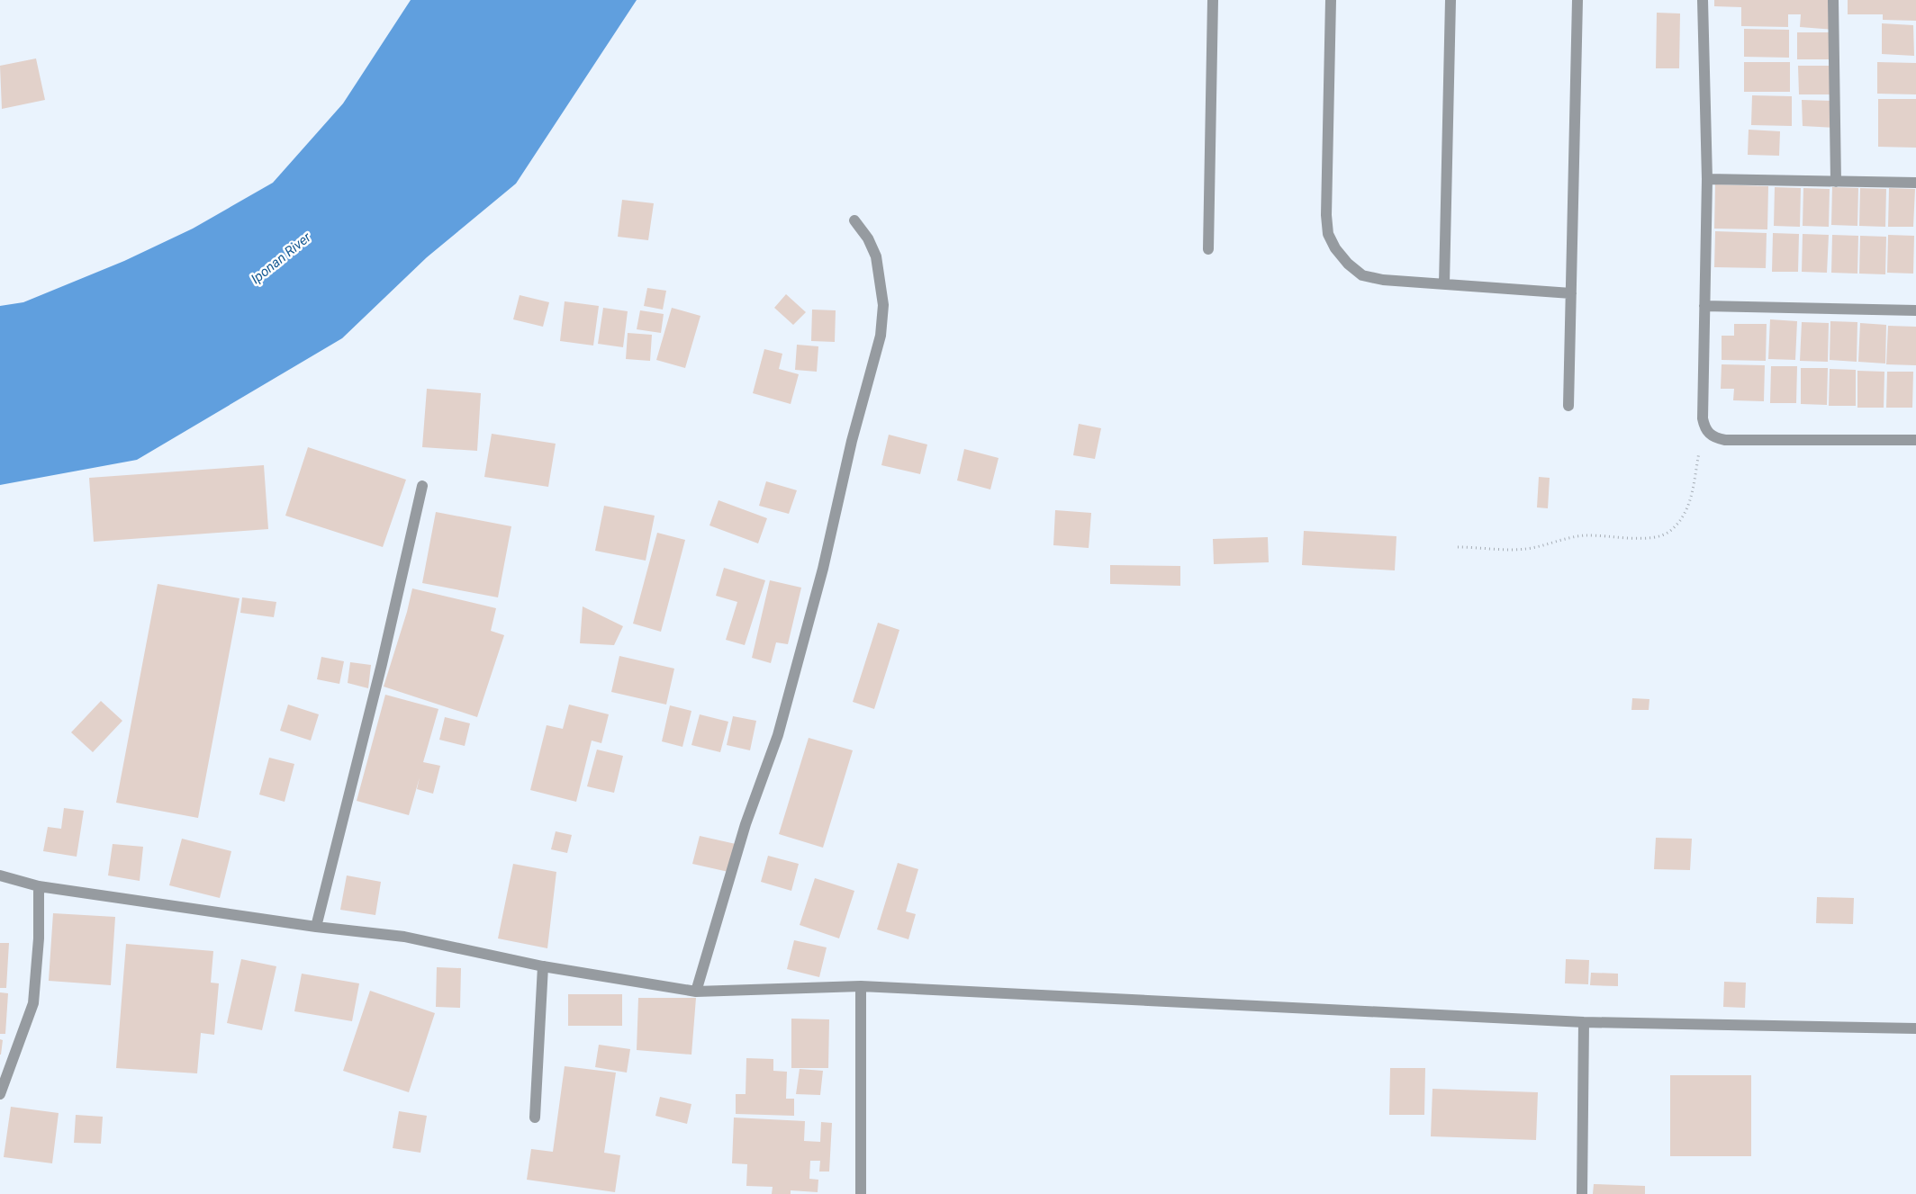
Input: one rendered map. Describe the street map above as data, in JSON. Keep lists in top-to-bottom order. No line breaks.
{"water":["Iponan River"]}
